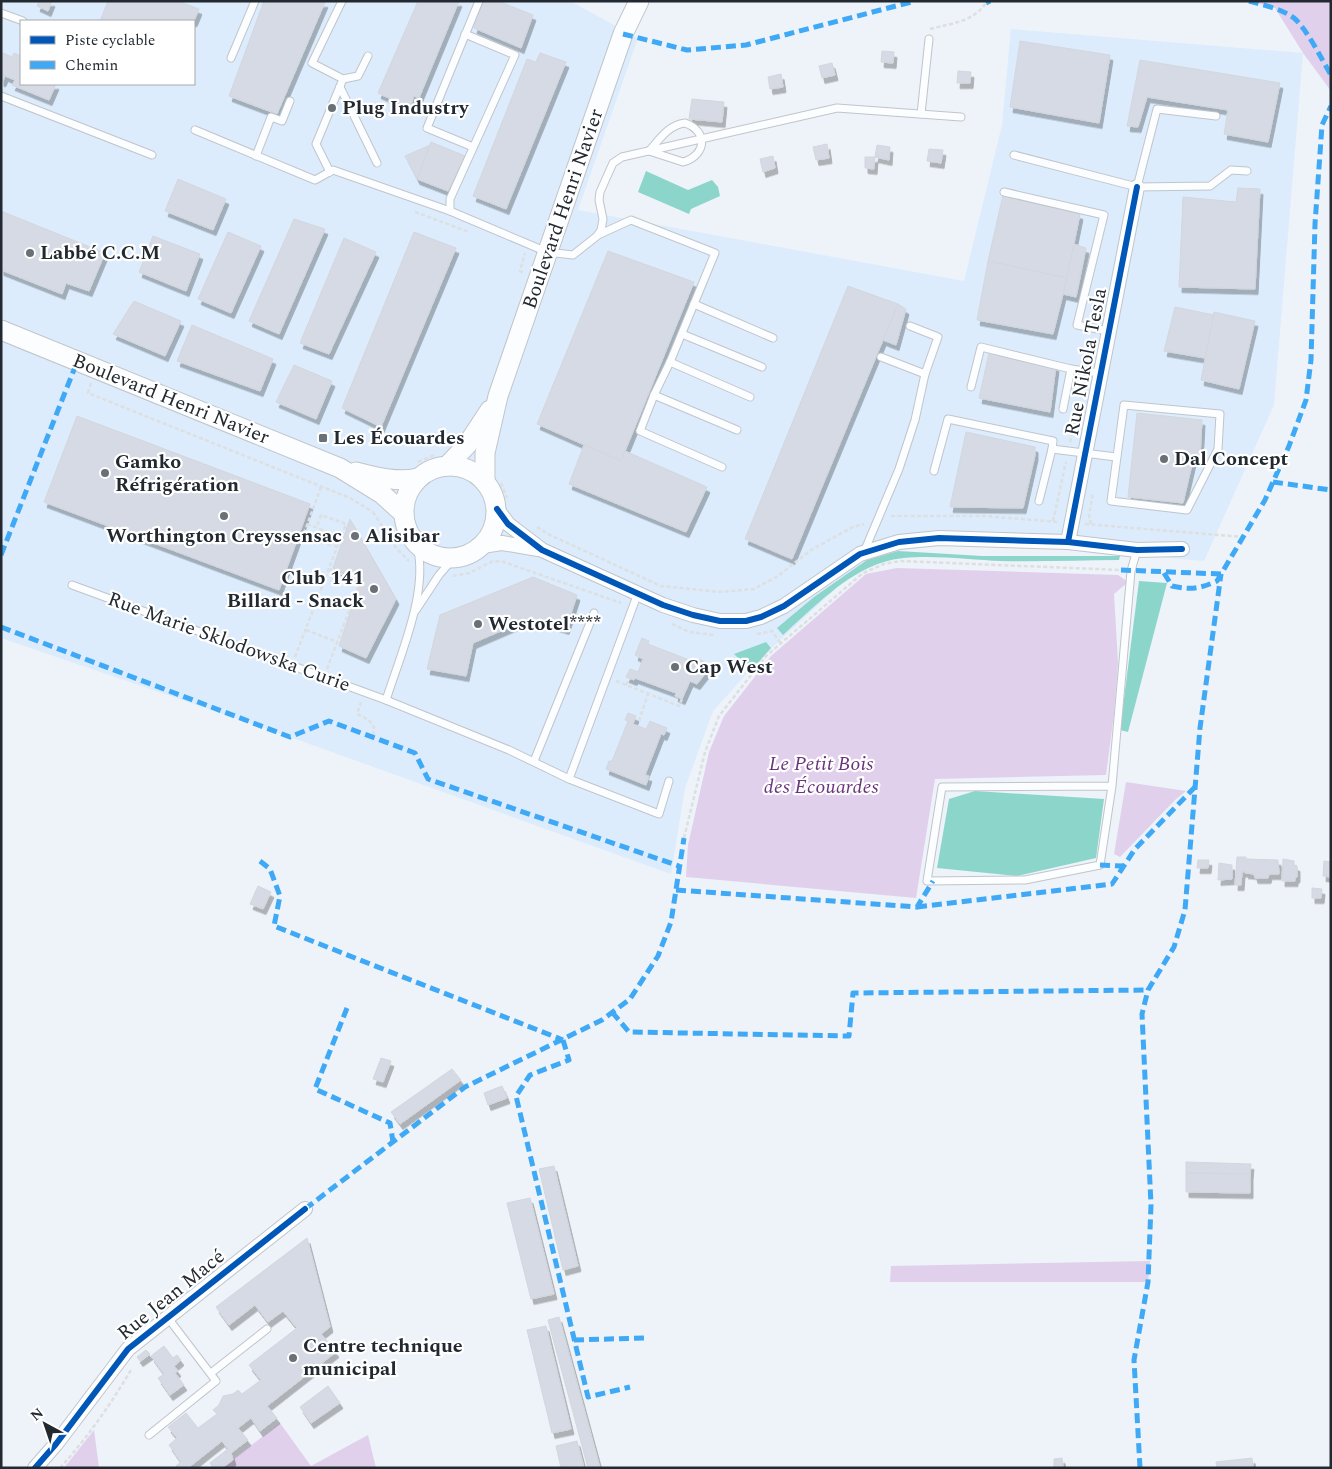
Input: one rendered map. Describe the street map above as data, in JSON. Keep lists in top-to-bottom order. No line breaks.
{"streets":{"main road":["Boulevard Henri Navier"],"street":["Rue Nikola Tesla","Rue Jean Macé"],"lane":["Rue Marie Sklodowska Curie"]},"parks":["Le Petit Bois des Écouardes"],"places":{"other":["Plug Industry","Labbé C.C.M","Dal Concept","Gamko Réfrigération","Worthington Creyssensac","Alisibar","Club 141 Billard - Snack","Westotel****","Cap West","Centre technique municipal"],"transit":["Les Écouardes"]},"legend":["Piste cyclable","Chemin"],"north":"top left"}
